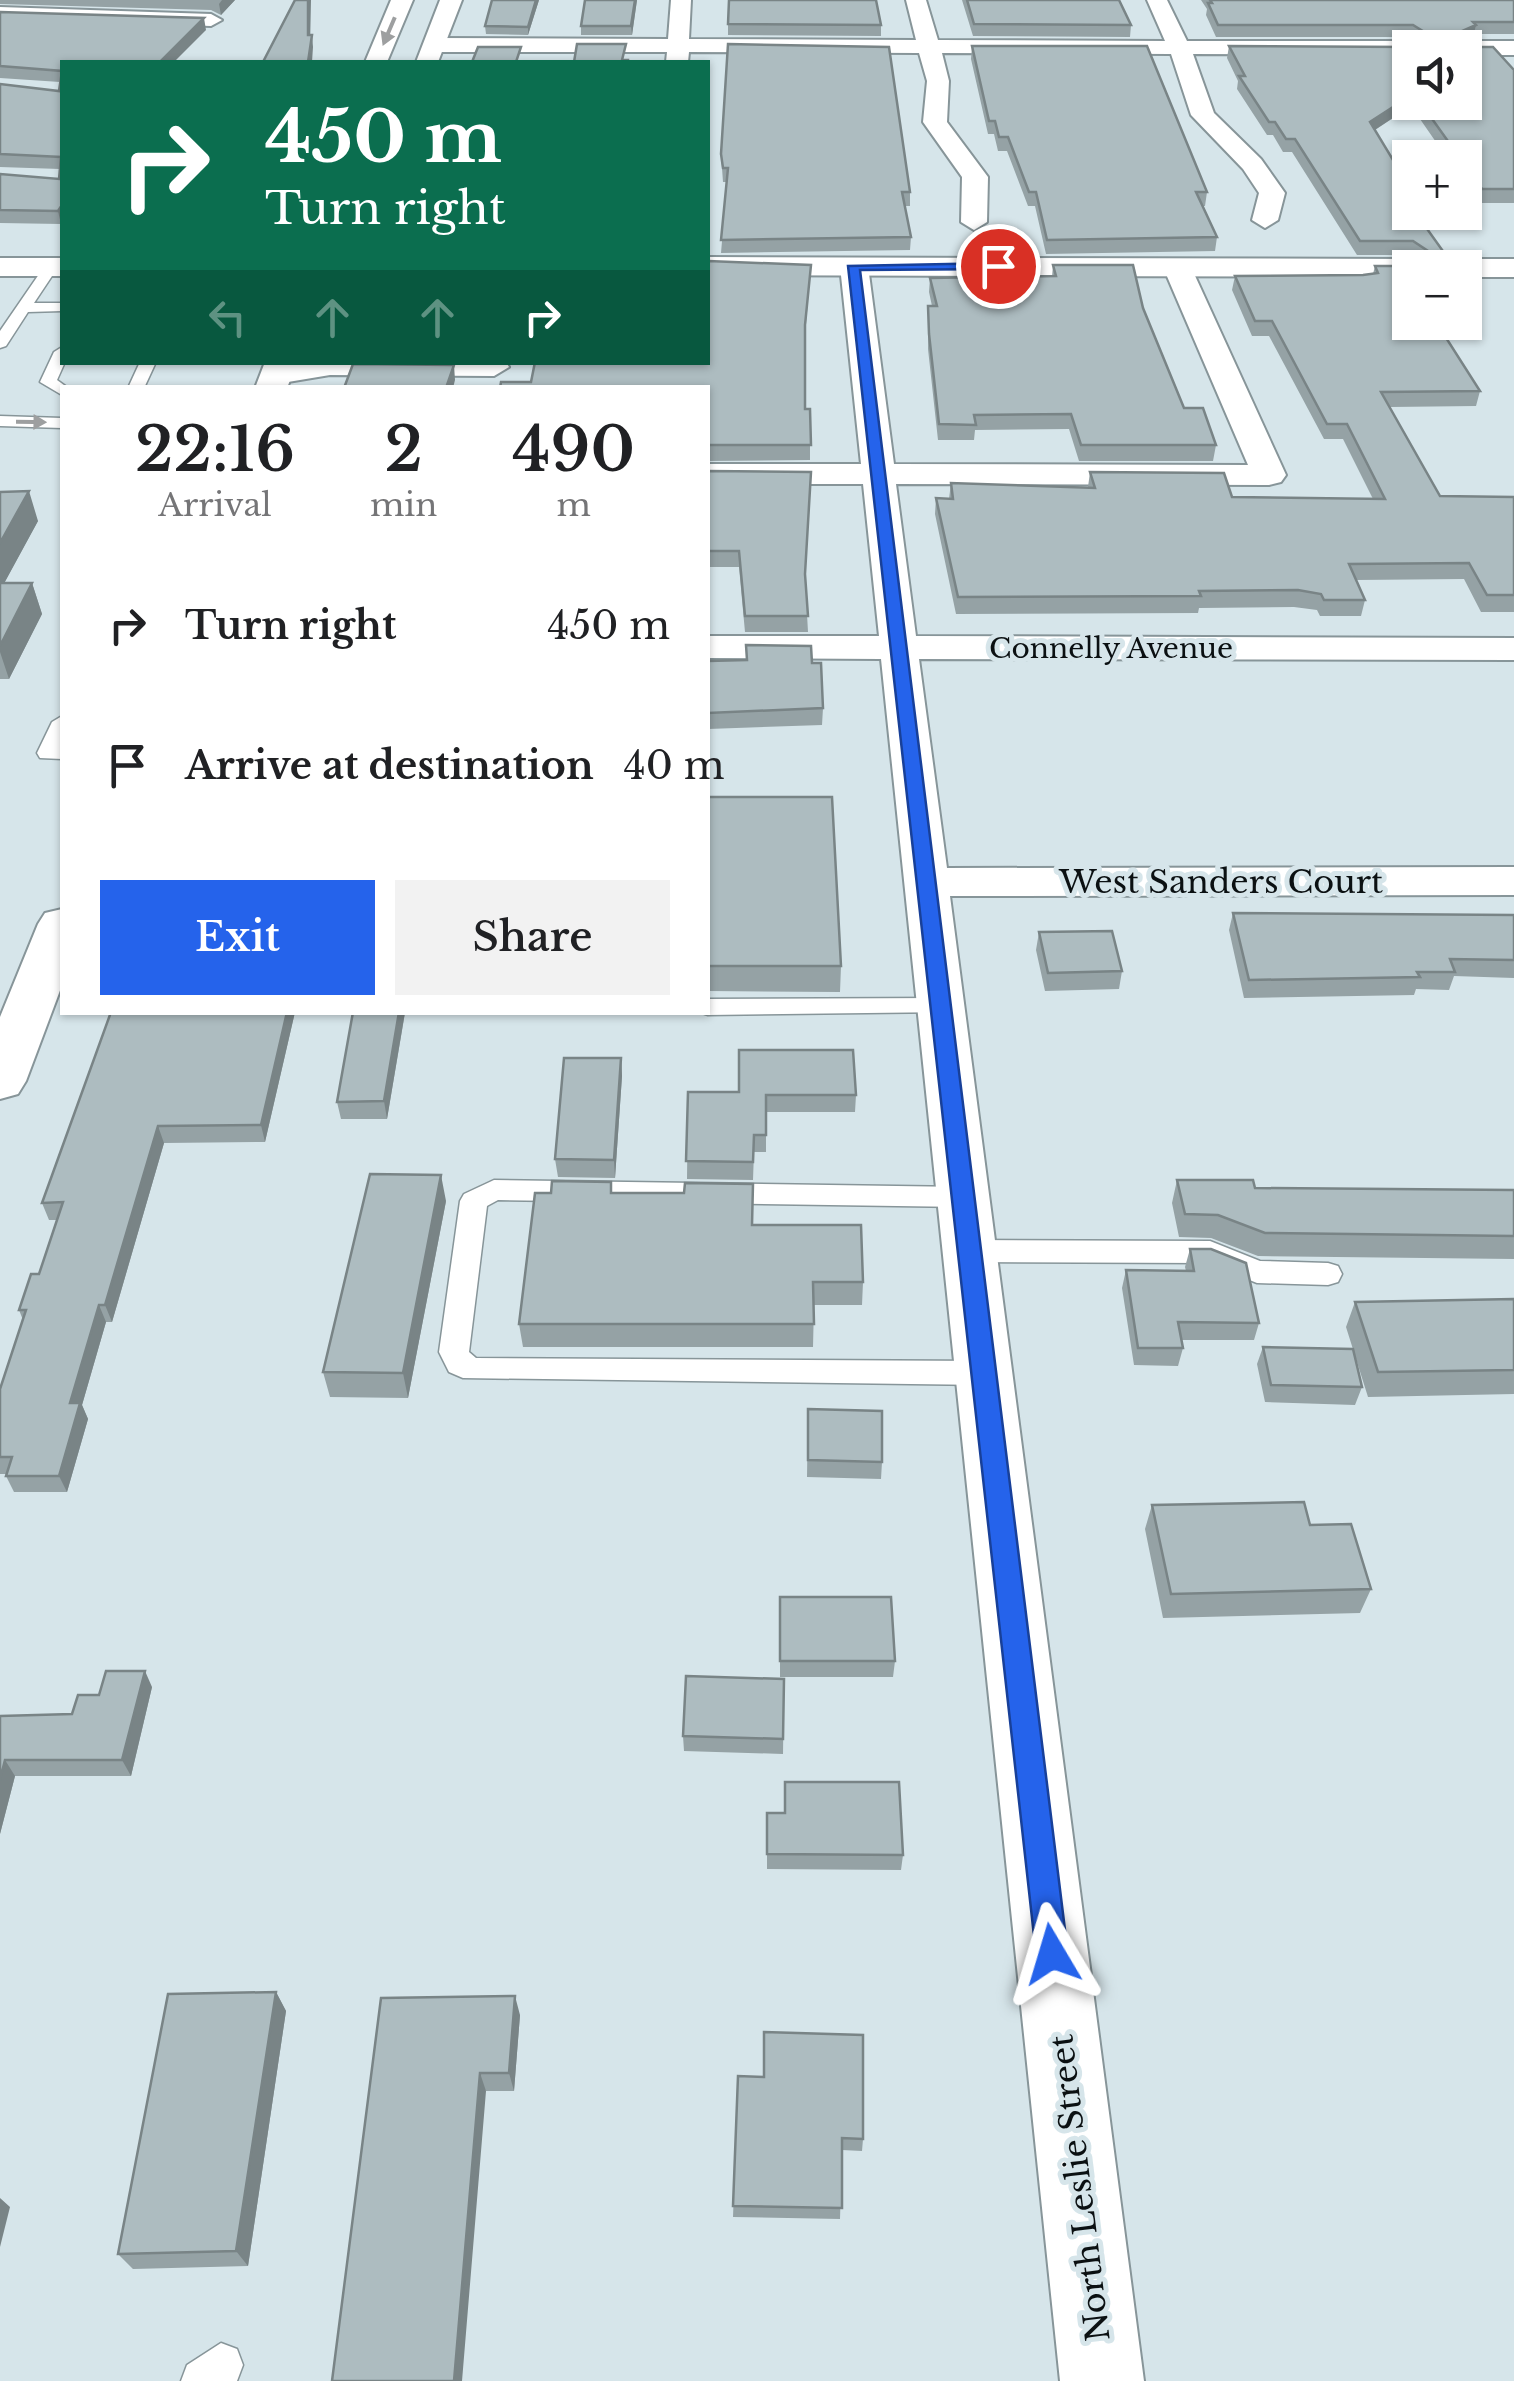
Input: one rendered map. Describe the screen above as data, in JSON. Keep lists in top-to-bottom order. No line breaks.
{"streets":{"street":["Connelly Avenue","West Sanders Court","North Leslie Street"]},"crossings":[["Connelly Avenue","North Leslie Street"],["West Sanders Court","North Leslie Street"]],"page":{"map_buttons":["+","−"],"turn":["450 m","Turn right"],"eta":["22:16","Arrival","2","min","490","m"],"list":[{"name":"Turn right","value":"450 m"},{"name":"Arrive at destination","value":"40 m"}],"buttons":["Exit","Share"]}}
